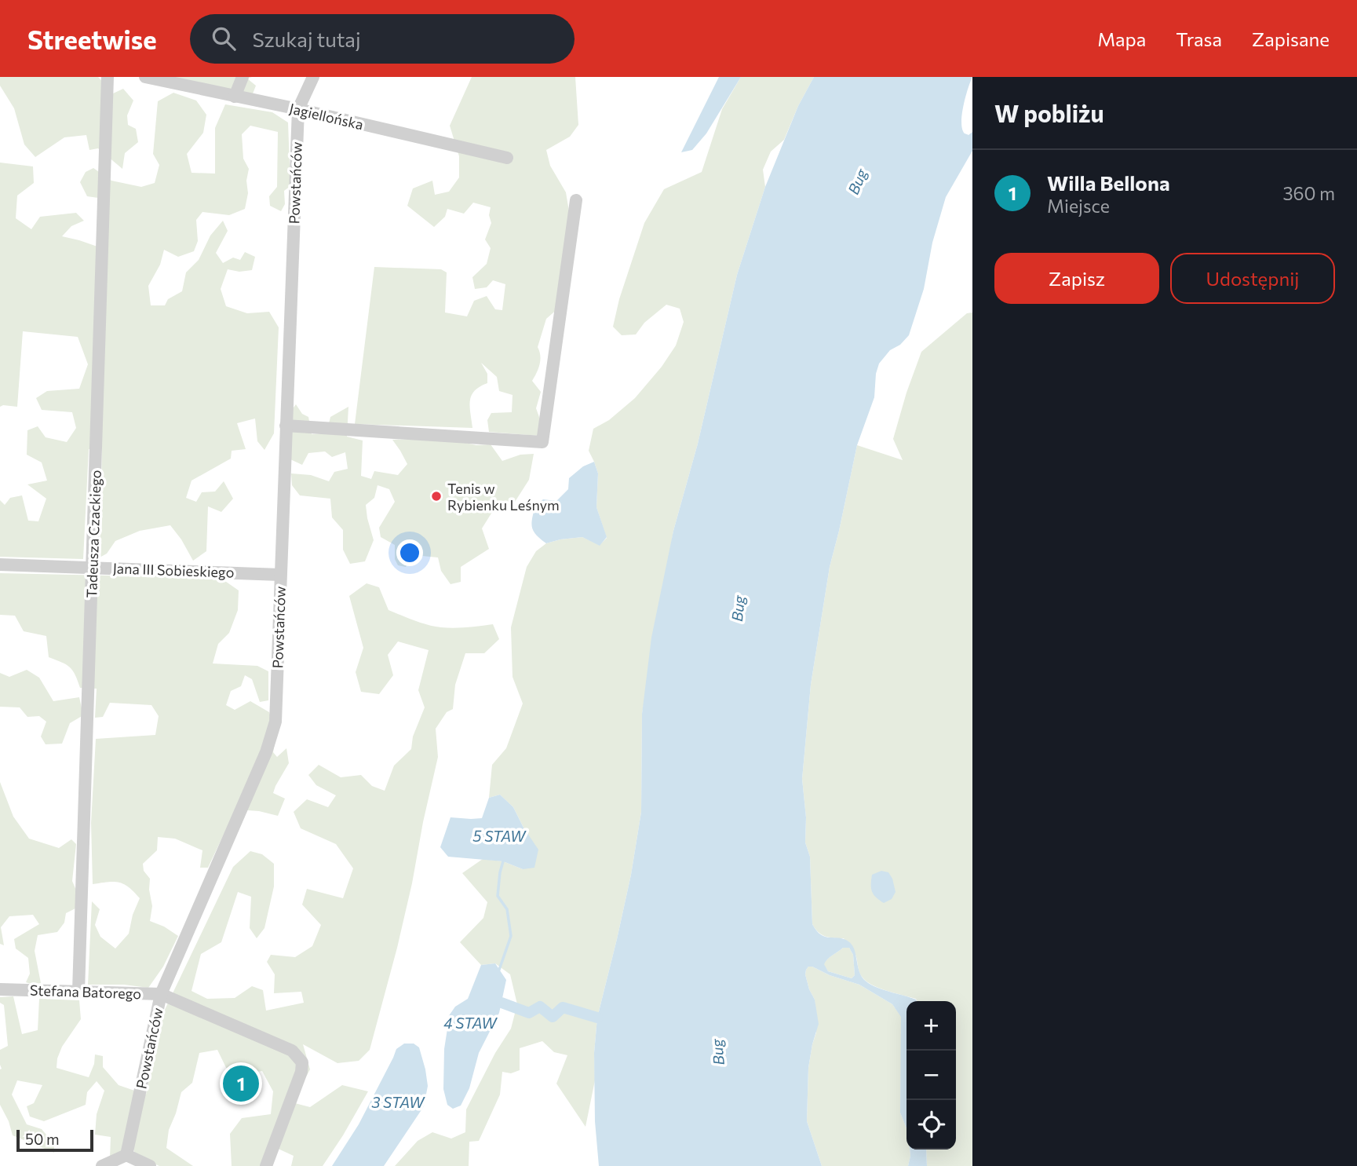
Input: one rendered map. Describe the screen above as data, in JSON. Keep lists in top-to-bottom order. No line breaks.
{"streets":{"street":["Jagiellońska","Powstańców","Tadeusza Czackiego","Jana III Sobieskiego","Stefana Batorego"]},"crossings":[["Jagiellońska","Powstańców"],["Powstańców","Jana III Sobieskiego"],["Powstańców","Stefana Batorego"],["Tadeusza Czackiego","Jana III Sobieskiego"],["Tadeusza Czackiego","Stefana Batorego"]],"water":["Bug","5 STAW","4 STAW","3 STAW"],"places":["Tenis w Rybienku Leśnym"],"scale_bar":"50 m","page":{"header":"Streetwise","search":"Szukaj tutaj","nav":["Mapa","Trasa","Zapisane"],"heading":"W pobliżu","list":[{"mark":"1","name":"Willa Bellona","note":"Miejsce","value":"360 m"}],"buttons":["Zapisz","Udostępnij"],"map_buttons":["+","−"],"pins":"1","scale":"50 m"}}
